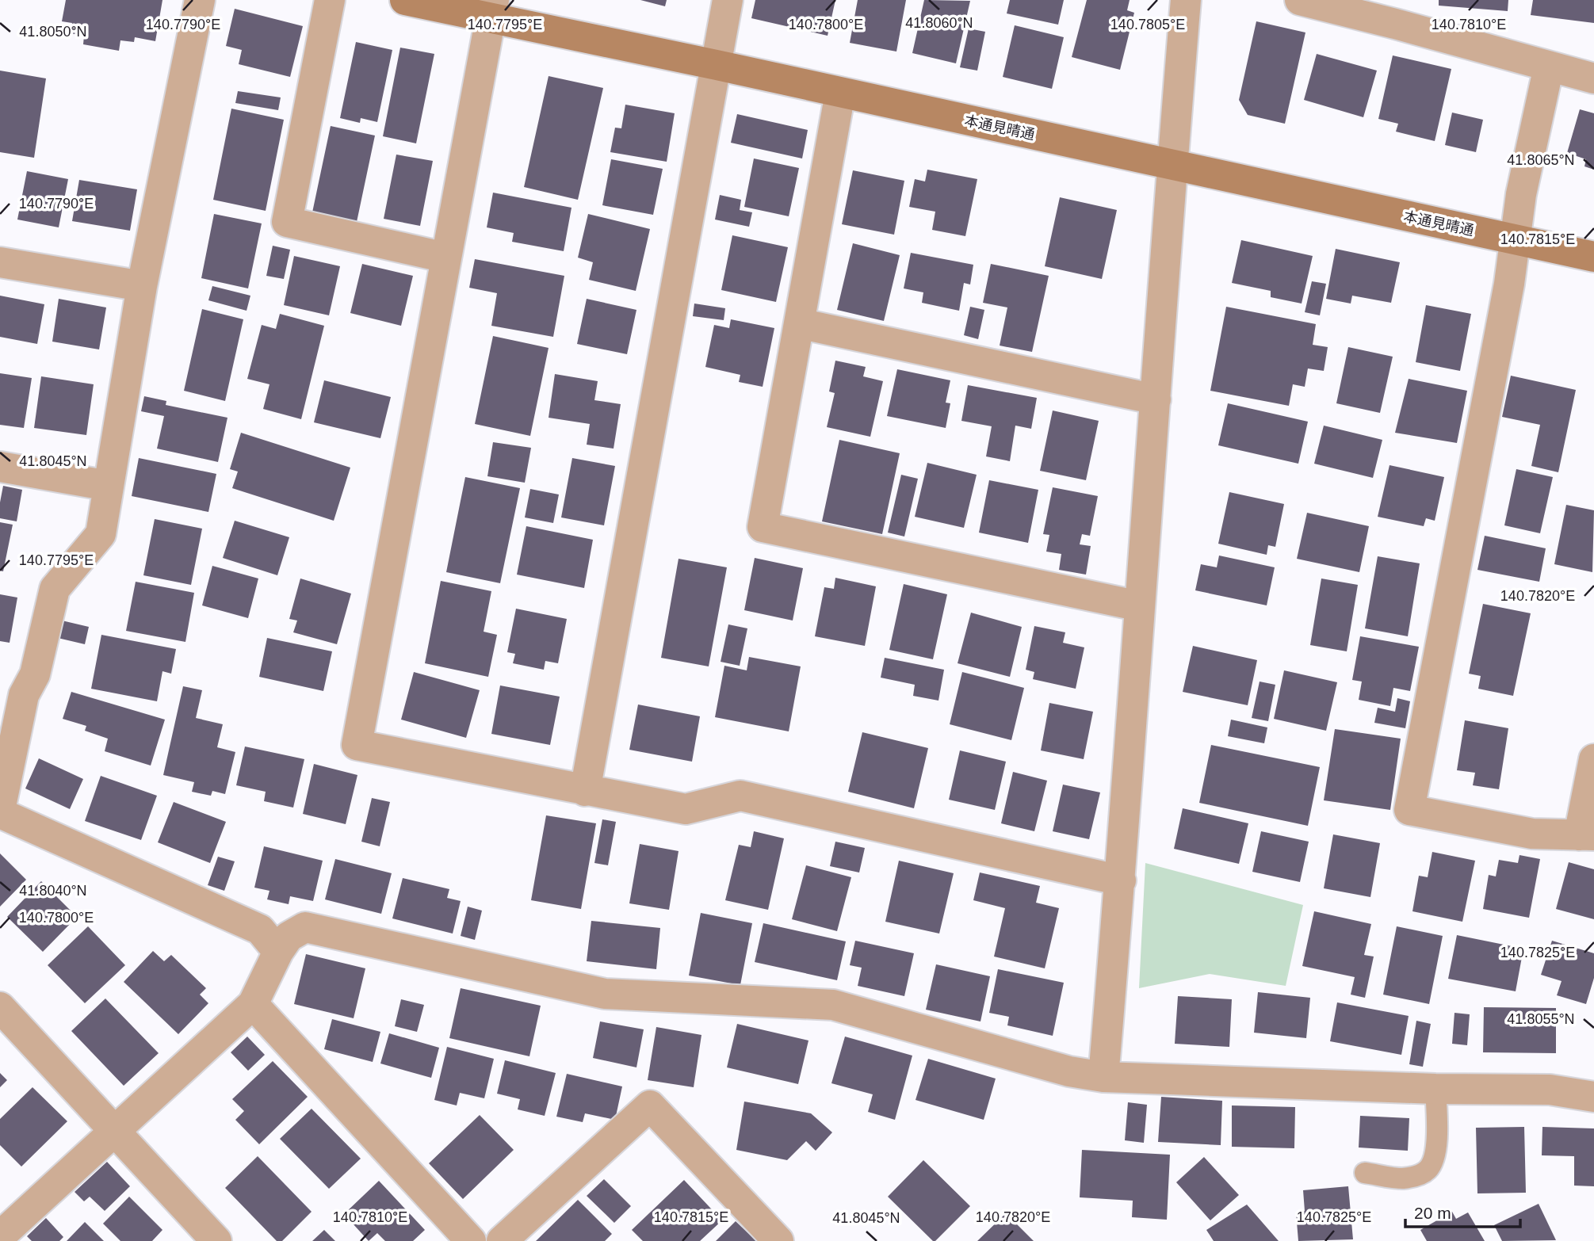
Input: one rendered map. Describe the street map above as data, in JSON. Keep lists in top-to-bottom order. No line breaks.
{"streets":{"street":["本通見晴通"]},"scale_bar":"20 m","coordinates":["41.8060°N","140.7790°E","140.7795°E","140.7800°E","140.7805°E","140.7810°E","41.8050°N","41.8065°N","140.7815°E","41.8045°N","140.7820°E","41.8040°N","140.7825°E","41.8055°N"]}
